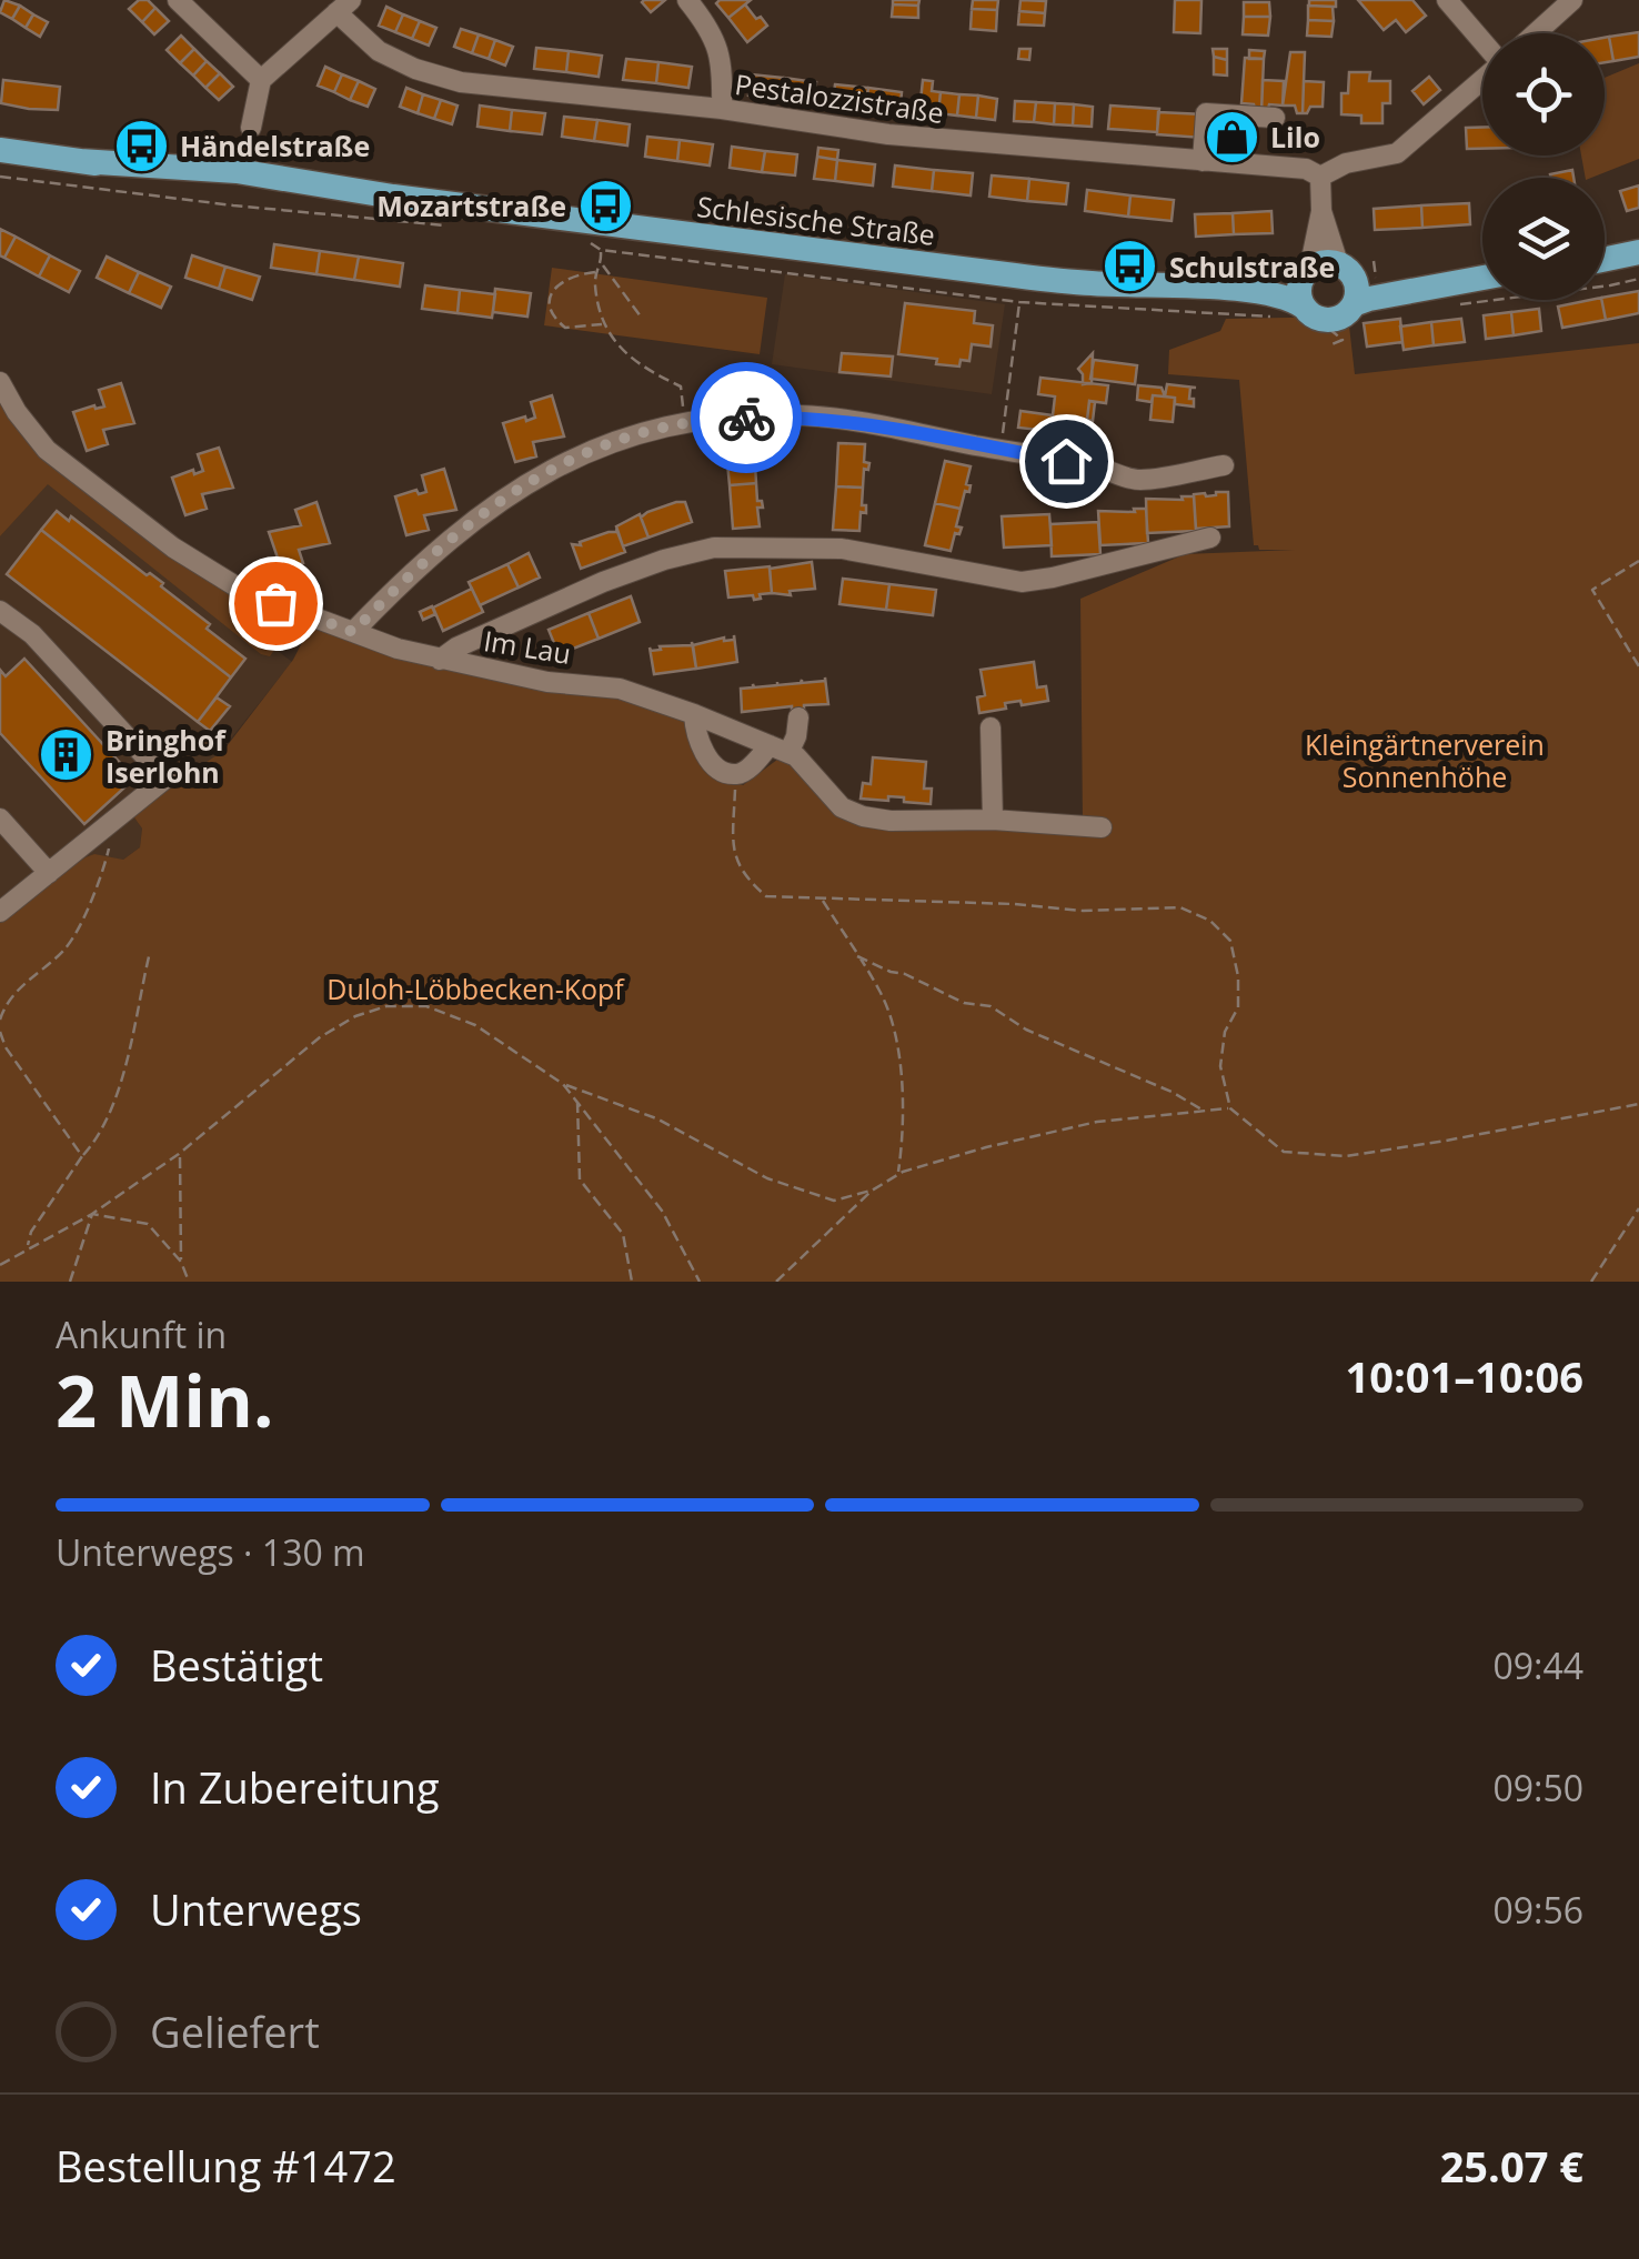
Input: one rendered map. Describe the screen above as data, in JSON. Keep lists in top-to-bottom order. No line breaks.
{"streets":{"main road":["Schlesische Straße"],"street":["Pestalozzistraße","Im Lau"]},"parks":["Kleingärtnerverein Sonnenhöhe","Duloh-Löbbecken-Kopf"],"places":{"shop":["Lilo"],"bus stop":["Händelstraße","Mozartstraße","Schulstraße"],"building":["Bringhof Iserlohn"]},"page":{"heading":["2 Min.","Ankunft in","10:01–10:06"],"panel":["Bestellung #1472","25.07 €"],"bar":"Unterwegs · 130 m","list":[["Bestätigt","09:44"],["In Zubereitung","09:50"],["Unterwegs","09:56"],"Geliefert"]}}
